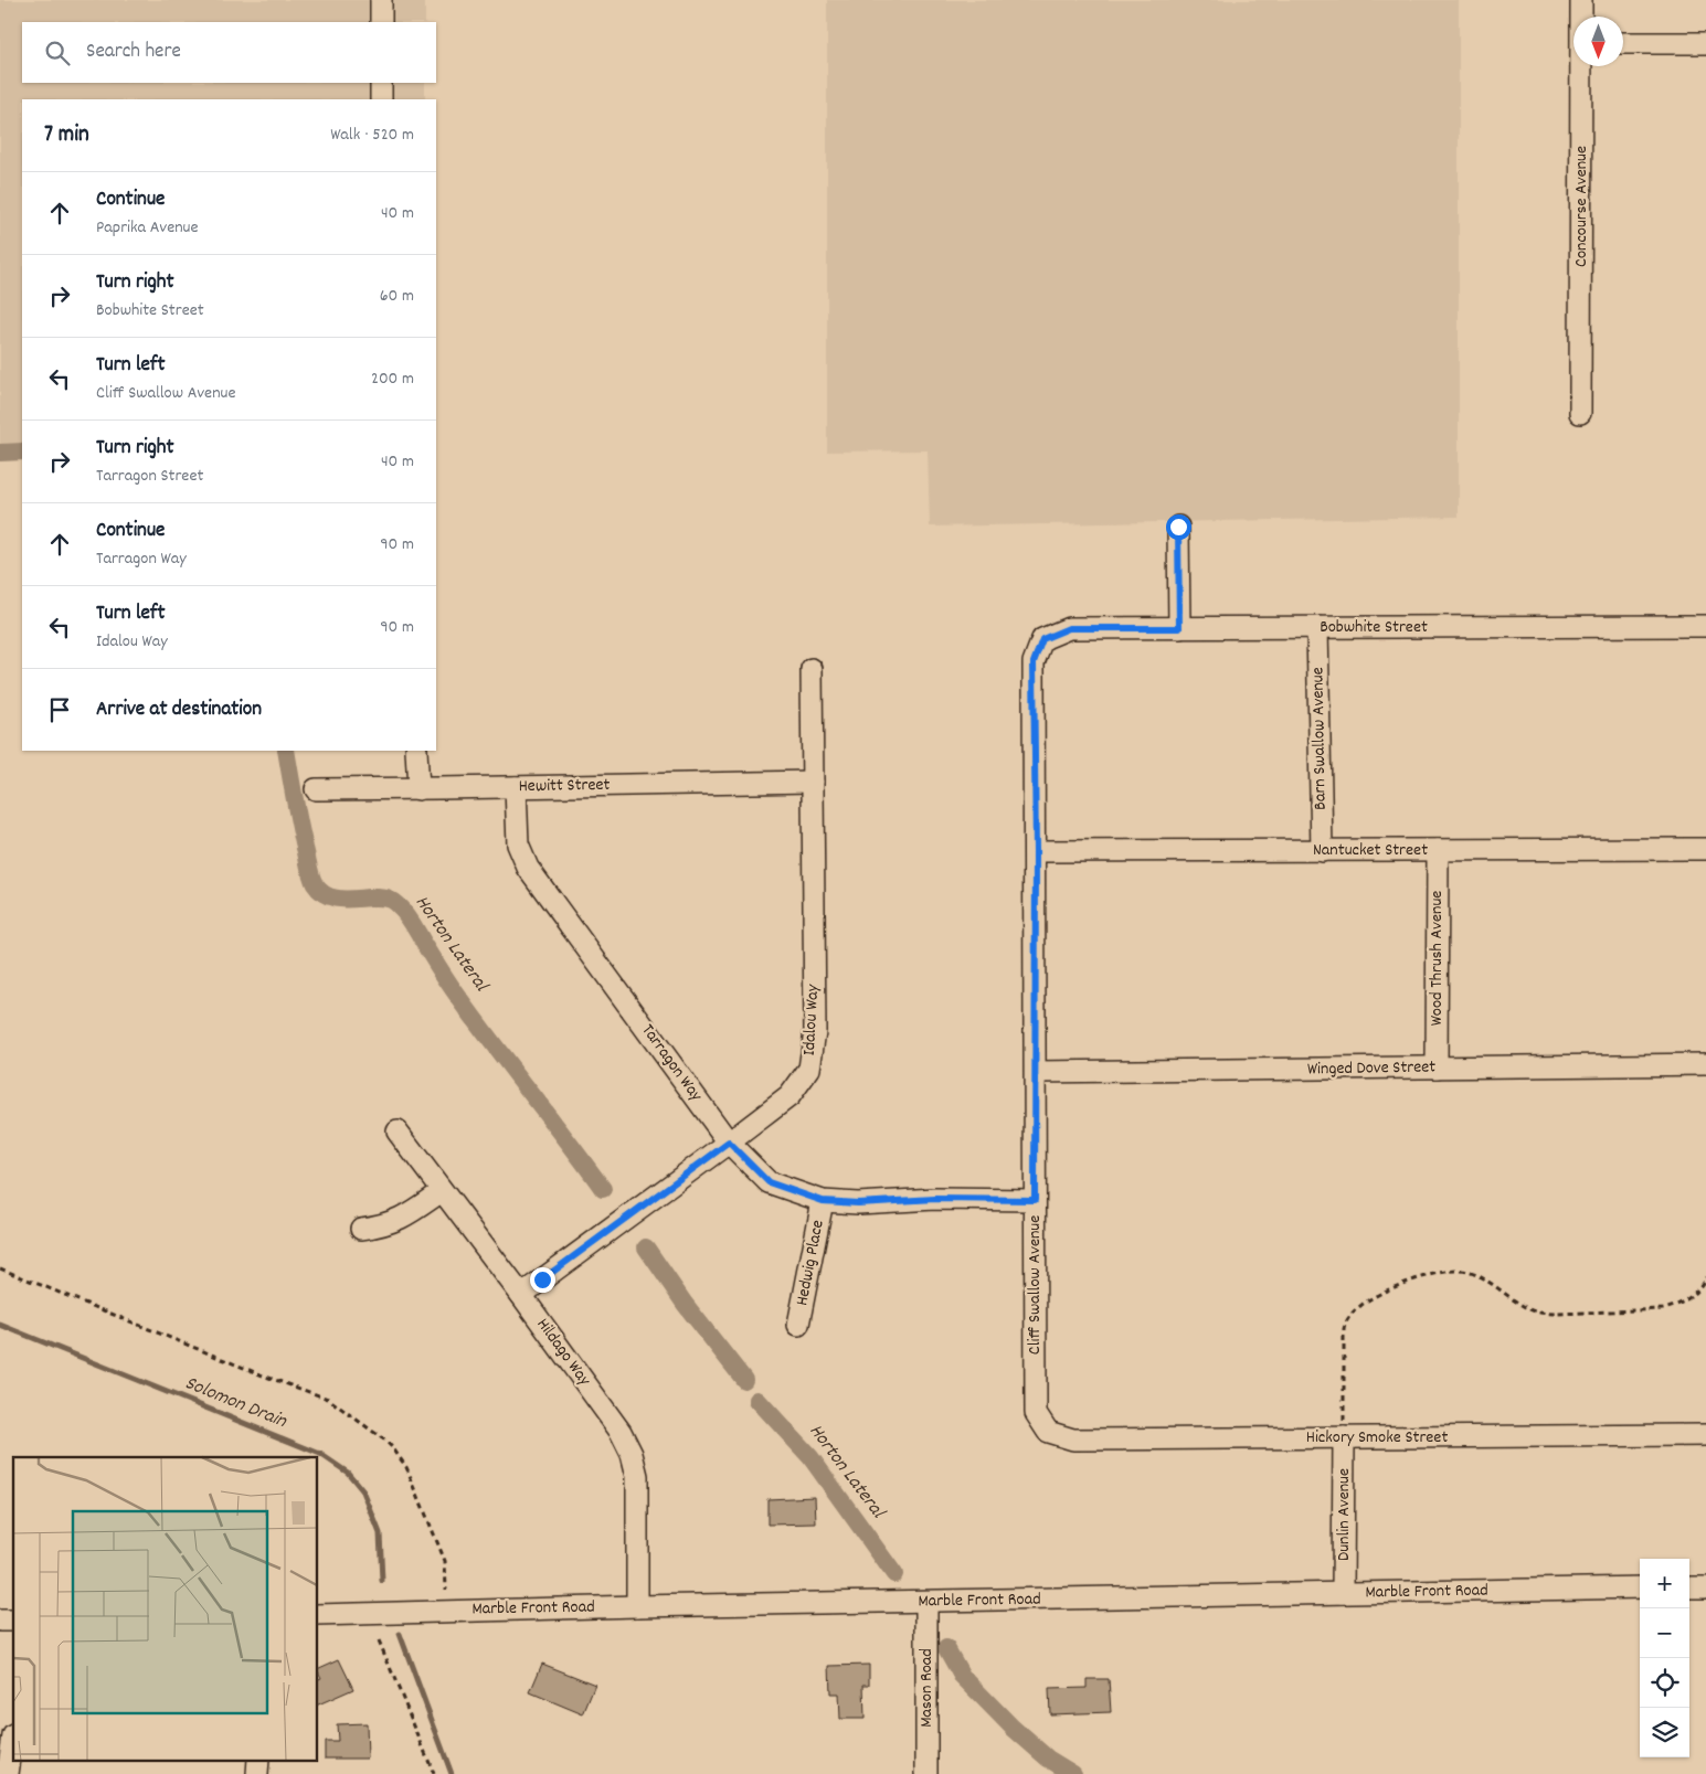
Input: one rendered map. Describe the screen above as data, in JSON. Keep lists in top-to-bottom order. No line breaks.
{"streets":{"street":["Concourse Avenue","Bobwhite Street","Barn Swallow Avenue","Hewitt Street","Nantucket Street","Wood Thrush Avenue","Idalou Way","Tarragon Way","Winged Dove Street","Hedwig Place","Cliff Swallow Avenue","Hildago Way","Hickory Smoke Street","Dunlin Avenue","Marble Front Road","Mason Road"]},"crossings":[["Bobwhite Street","Barn Swallow Avenue"],["Bobwhite Street","Cliff Swallow Avenue"],["Barn Swallow Avenue","Nantucket Street"],["Hewitt Street","Idalou Way"],["Hewitt Street","Tarragon Way"],["Nantucket Street","Wood Thrush Avenue"],["Nantucket Street","Cliff Swallow Avenue"],["Wood Thrush Avenue","Winged Dove Street"],["Idalou Way","Tarragon Way"],["Idalou Way","Hildago Way"],["Tarragon Way","Hedwig Place"],["Tarragon Way","Cliff Swallow Avenue"],["Winged Dove Street","Cliff Swallow Avenue"],["Cliff Swallow Avenue","Hickory Smoke Street"],["Hildago Way","Marble Front Road"],["Hickory Smoke Street","Dunlin Avenue"],["Dunlin Avenue","Marble Front Road"],["Marble Front Road","Mason Road"]],"water":["Horton Lateral","Solomon Drain"],"north":"bottom","page":{"search":"Search here","heading":["7 min","Walk · 520 m"],"list":[["Continue","Paprika Avenue","40 m"],["Turn right","Bobwhite Street","60 m"],["Turn left","Cliff Swallow Avenue","200 m"],["Turn right","Tarragon Street","40 m"],["Continue","Tarragon Way","90 m"],["Turn left","Idalou Way","90 m"],"Arrive at destination"],"map_buttons":["+","−"]}}
